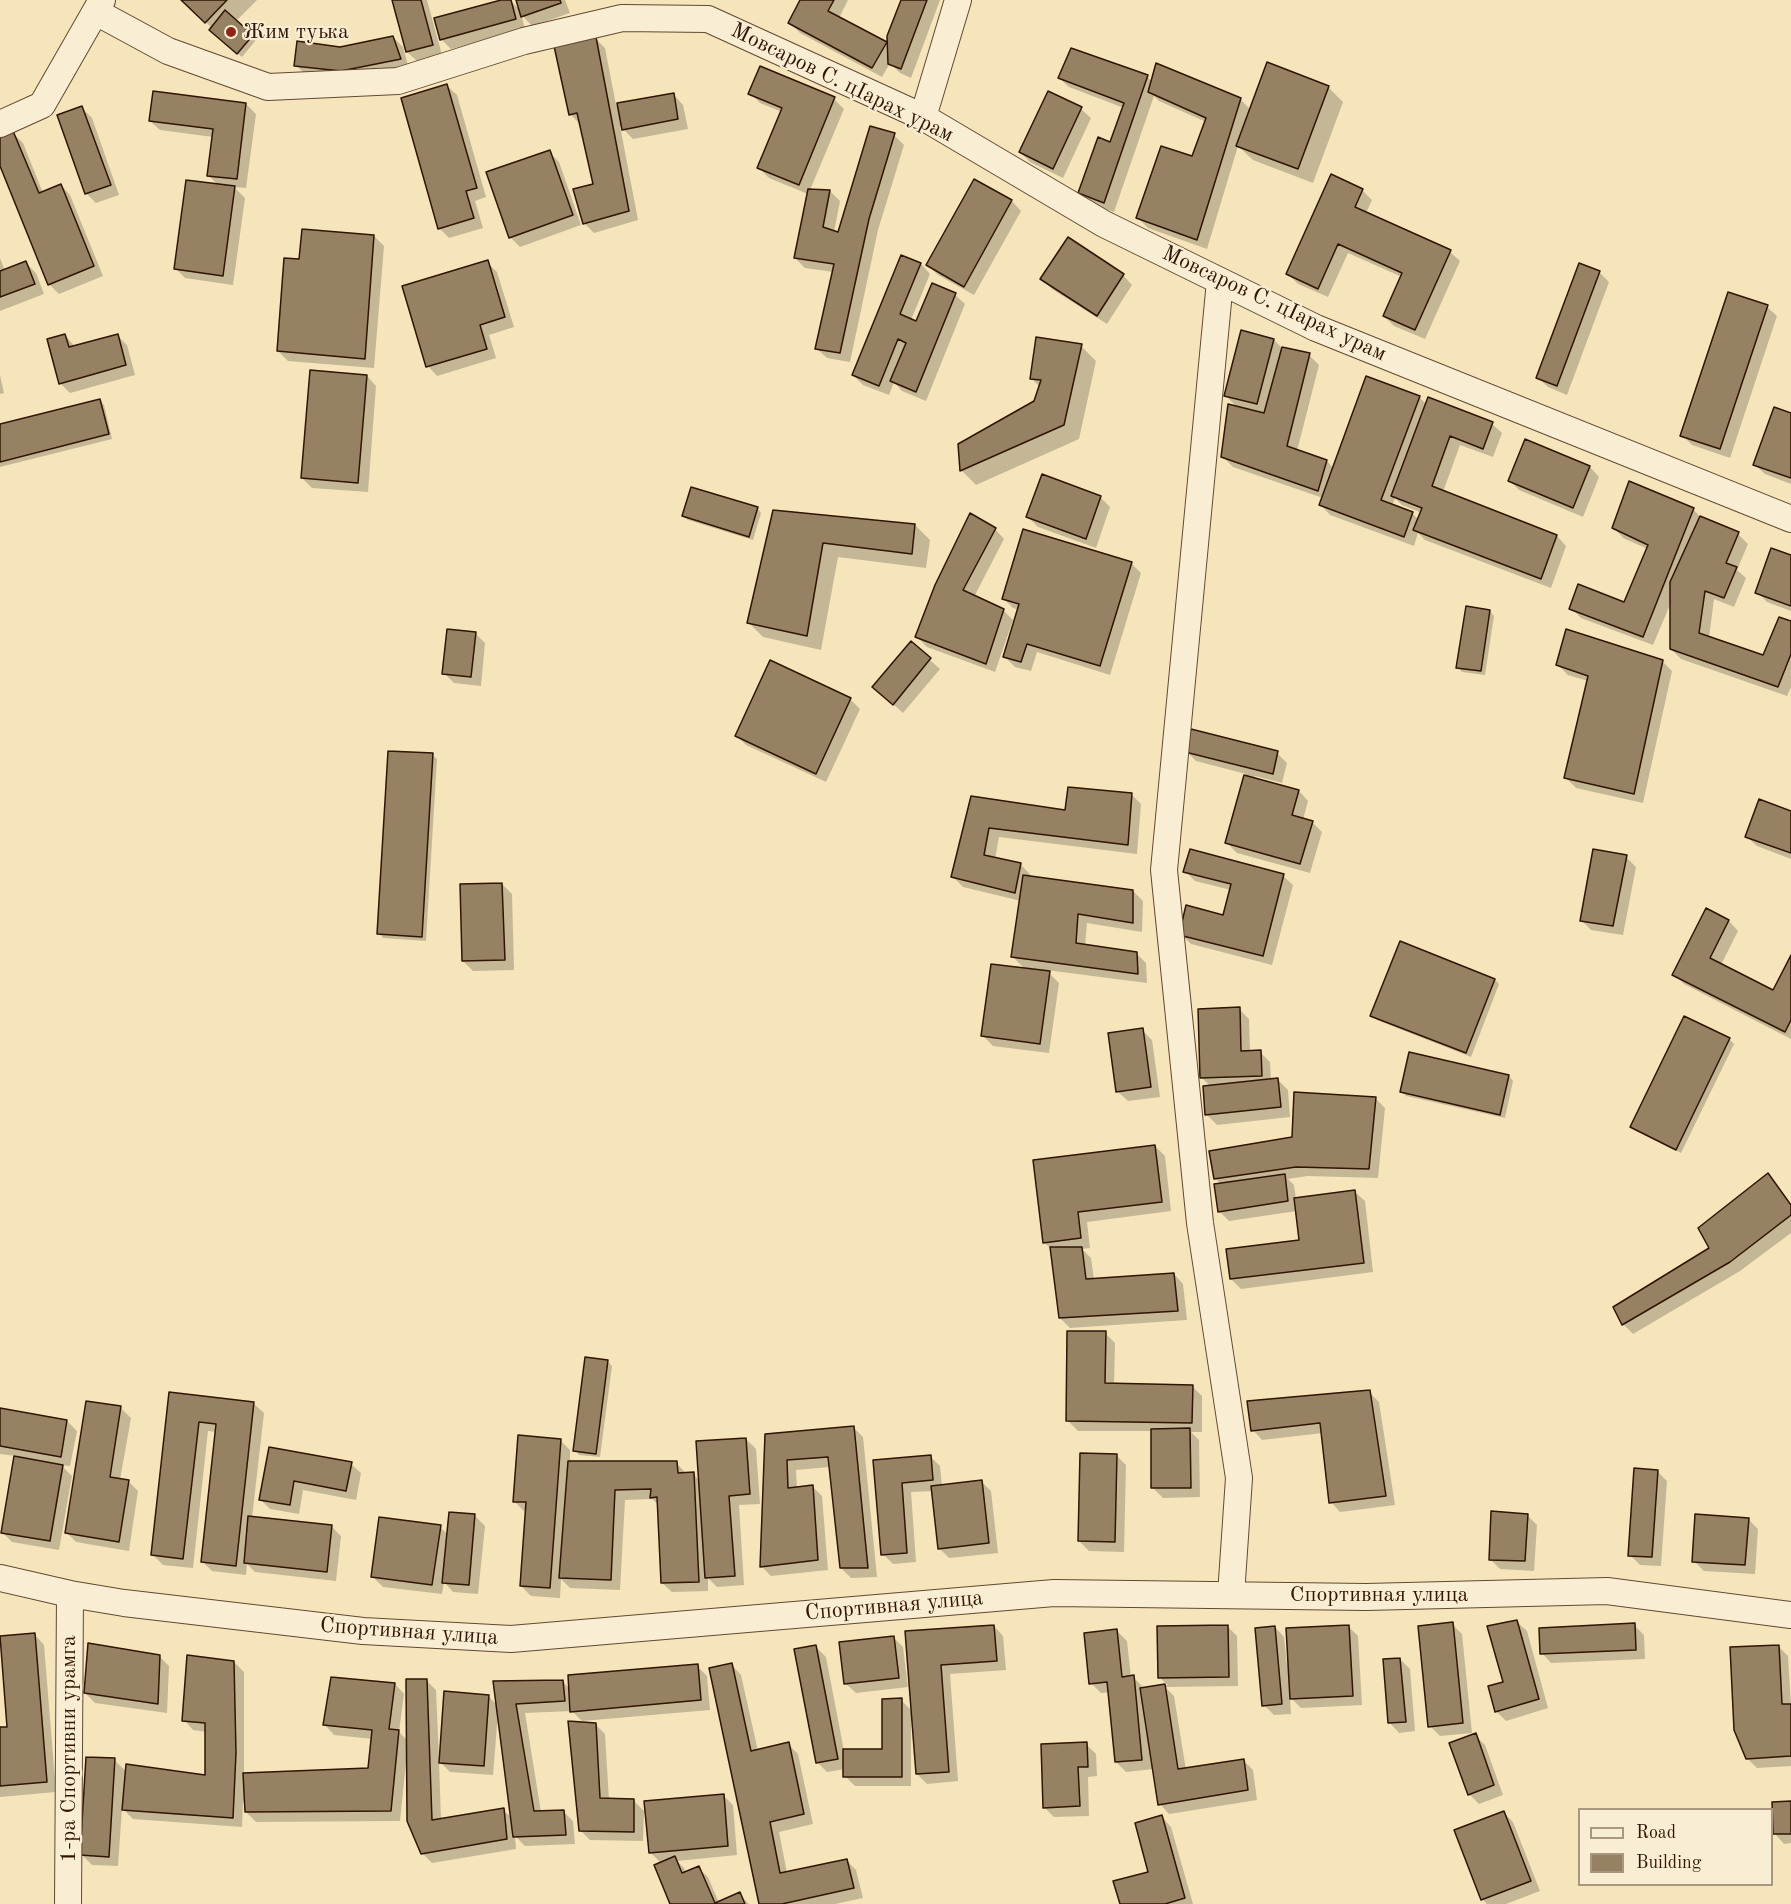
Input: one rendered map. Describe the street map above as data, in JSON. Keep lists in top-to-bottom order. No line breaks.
{"streets":{"street":["Мовсаров С. цIарах урам","Спортивная улица","1-ра Спортивни урамга"]},"crossings":[["Спортивная улица","1-ра Спортивни урамга"]],"places":["Жим туька"],"legend":["Road","Building"]}
